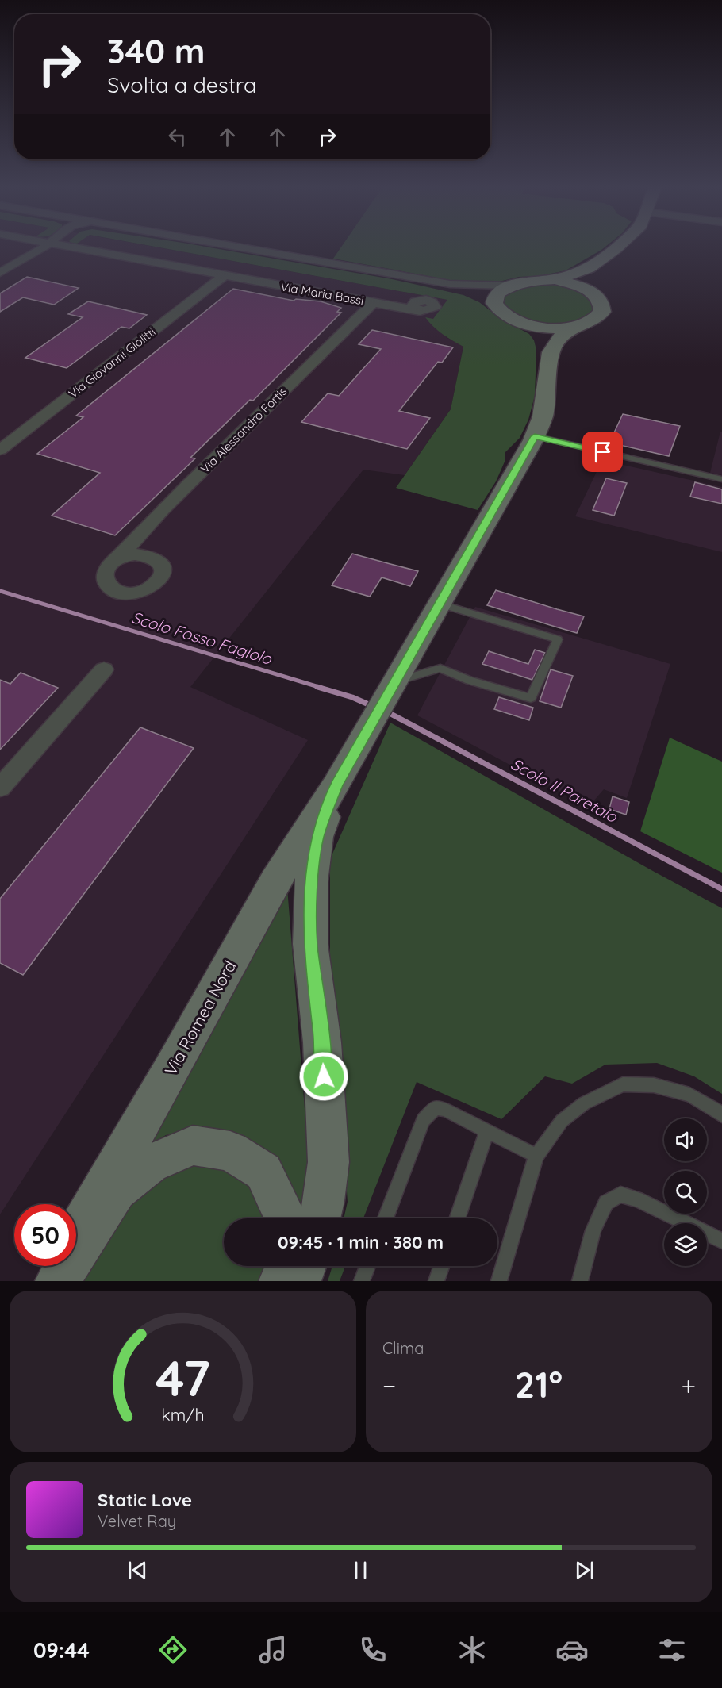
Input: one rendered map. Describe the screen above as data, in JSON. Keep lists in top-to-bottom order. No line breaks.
{"streets":{"main road":["Via Romea Nord"],"street":["Via Maria Bassi","Via Giovanni Giolitti","Via Alessandro Fortis"]},"crossings":[["Via Maria Bassi","Via Giovanni Giolitti"],["Via Maria Bassi","Via Alessandro Fortis"]],"water":["Scolo Fosso Fagiolo","Scolo Il Paretaio"],"page":{"turn":["340 m","Svolta a destra"],"limit":"50","trip":"09:45 · 1 min · 380 m","tile":"Clima","heat":["−","21°","+"],"song":["Static Love","Velvet Ray"],"tabs":"09:44","gauge":["47","km/h"]}}
